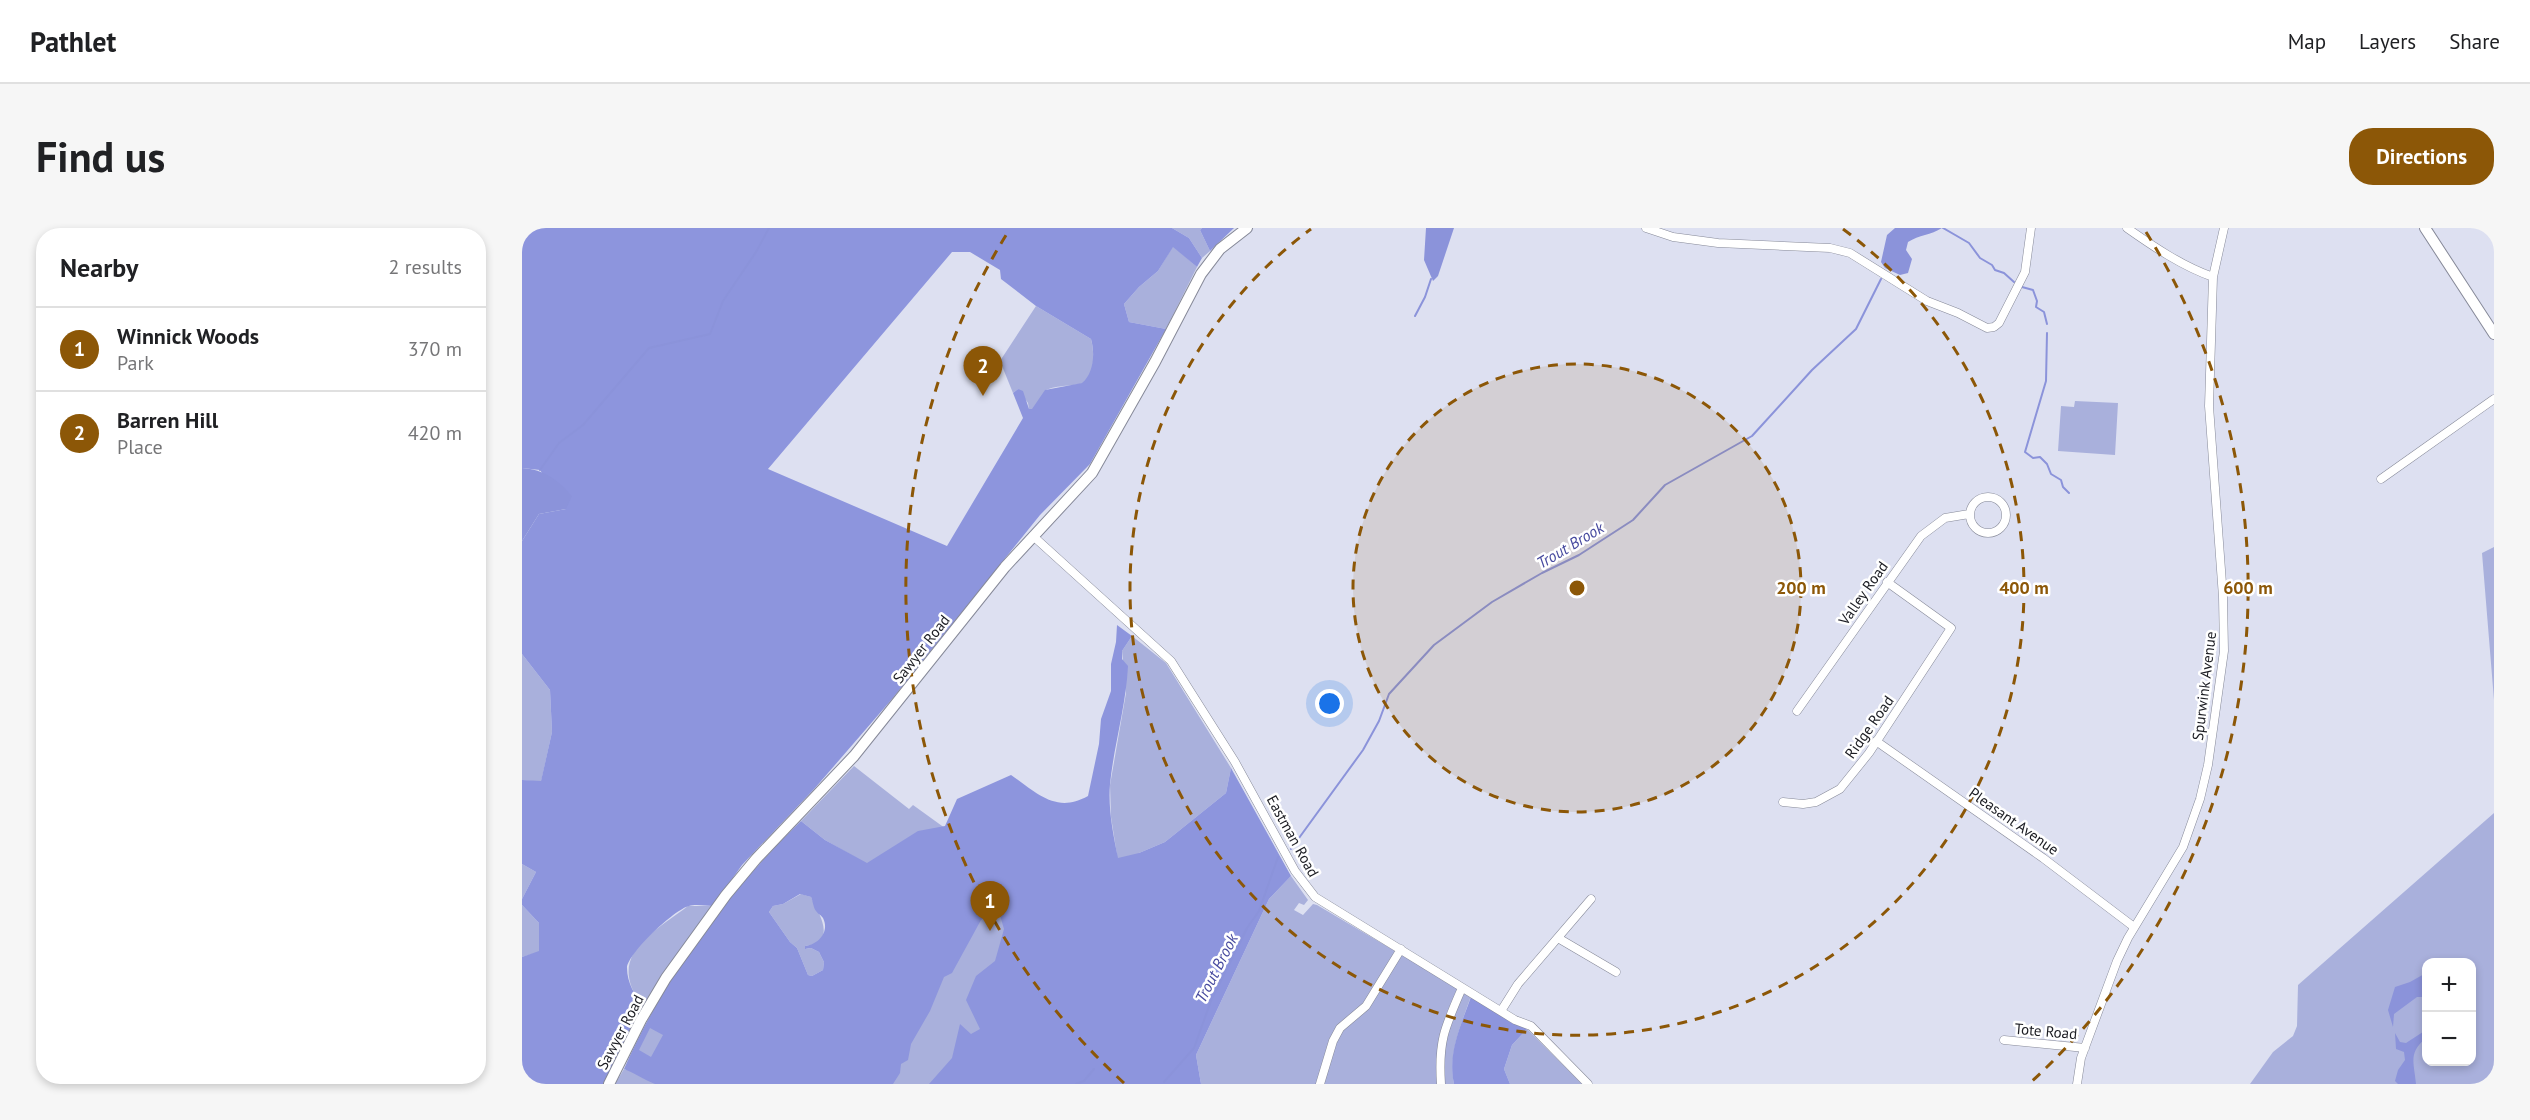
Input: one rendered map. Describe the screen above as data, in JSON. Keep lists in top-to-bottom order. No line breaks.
{"streets":{"street":["Valley Road","Sawyer Road","Spurwink Avenue","Ridge Road","Pleasant Avenue","Eastman Road","Tote Road"]},"crossings":[["Valley Road","Ridge Road"],["Sawyer Road","Eastman Road"],["Spurwink Avenue","Pleasant Avenue"],["Spurwink Avenue","Tote Road"],["Ridge Road","Pleasant Avenue"]],"water":["Trout Brook"],"page":{"header":"Pathlet","nav":["Map","Layers","Share"],"buttons":"Directions","title":"Find us","heading":["Nearby","2 results"],"list":[{"mark":"1","name":"Winnick Woods","note":"Park","value":"370 m"},{"mark":"2","name":"Barren Hill","note":"Place","value":"420 m"}],"pins":["2","1"],"map_buttons":["+","−"]},"rings":["200 m","400 m","600 m"]}
